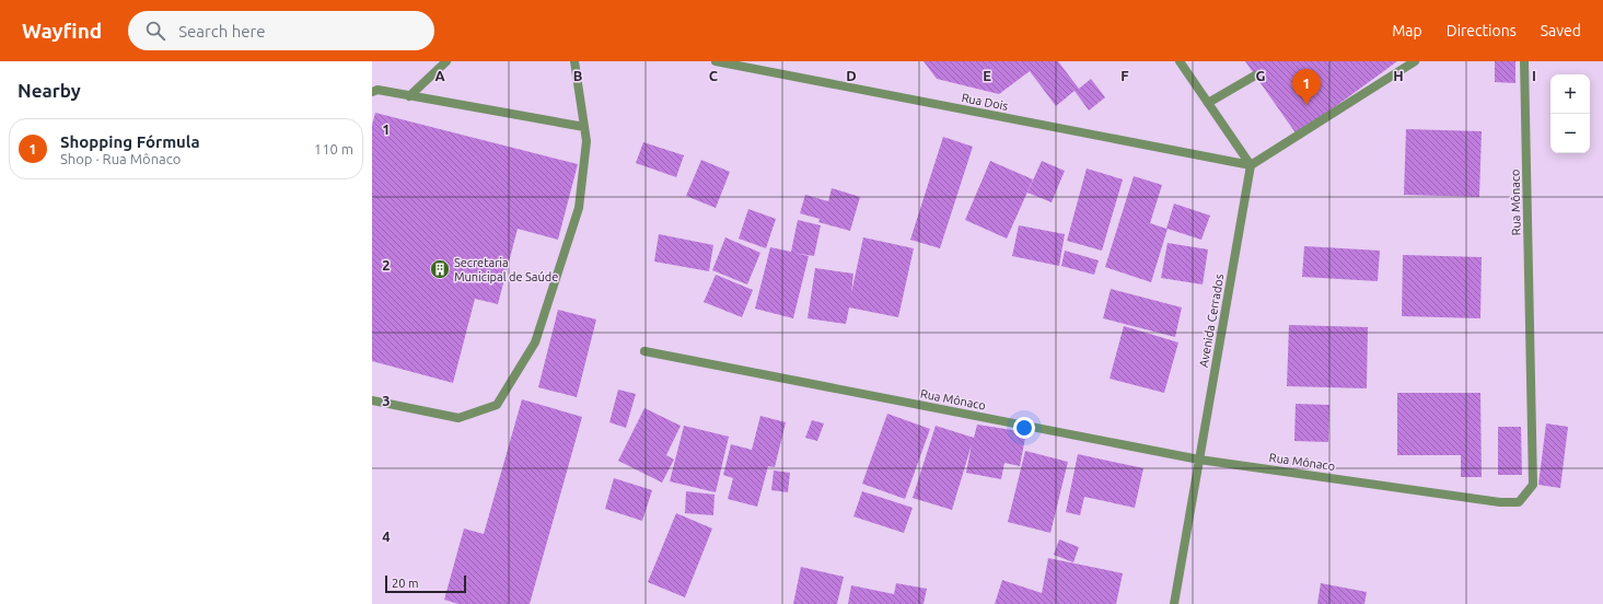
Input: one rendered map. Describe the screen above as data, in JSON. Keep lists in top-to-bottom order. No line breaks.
{"streets":{"street":["Rua Dois","Rua Mônaco","Avenida Cerrados"]},"crossings":[["Rua Dois","Avenida Cerrados"],["Rua Mônaco","Avenida Cerrados"]],"places":{"building":["Secretaria Municipal de Saúde"]},"scale_bar":"20 m","page":{"header":"Wayfind","search":"Search here","nav":["Map","Directions","Saved"],"heading":"Nearby","pins":"1","map_buttons":["+","−"],"list":[{"mark":"1","name":"Shopping Fórmula","note":"Shop · Rua Mônaco","value":"110 m"}],"scale":"20 m"},"grid":{"columns":["A","B","C","D","E","F","G","H","I"],"rows":["1","2","3","4"]}}
